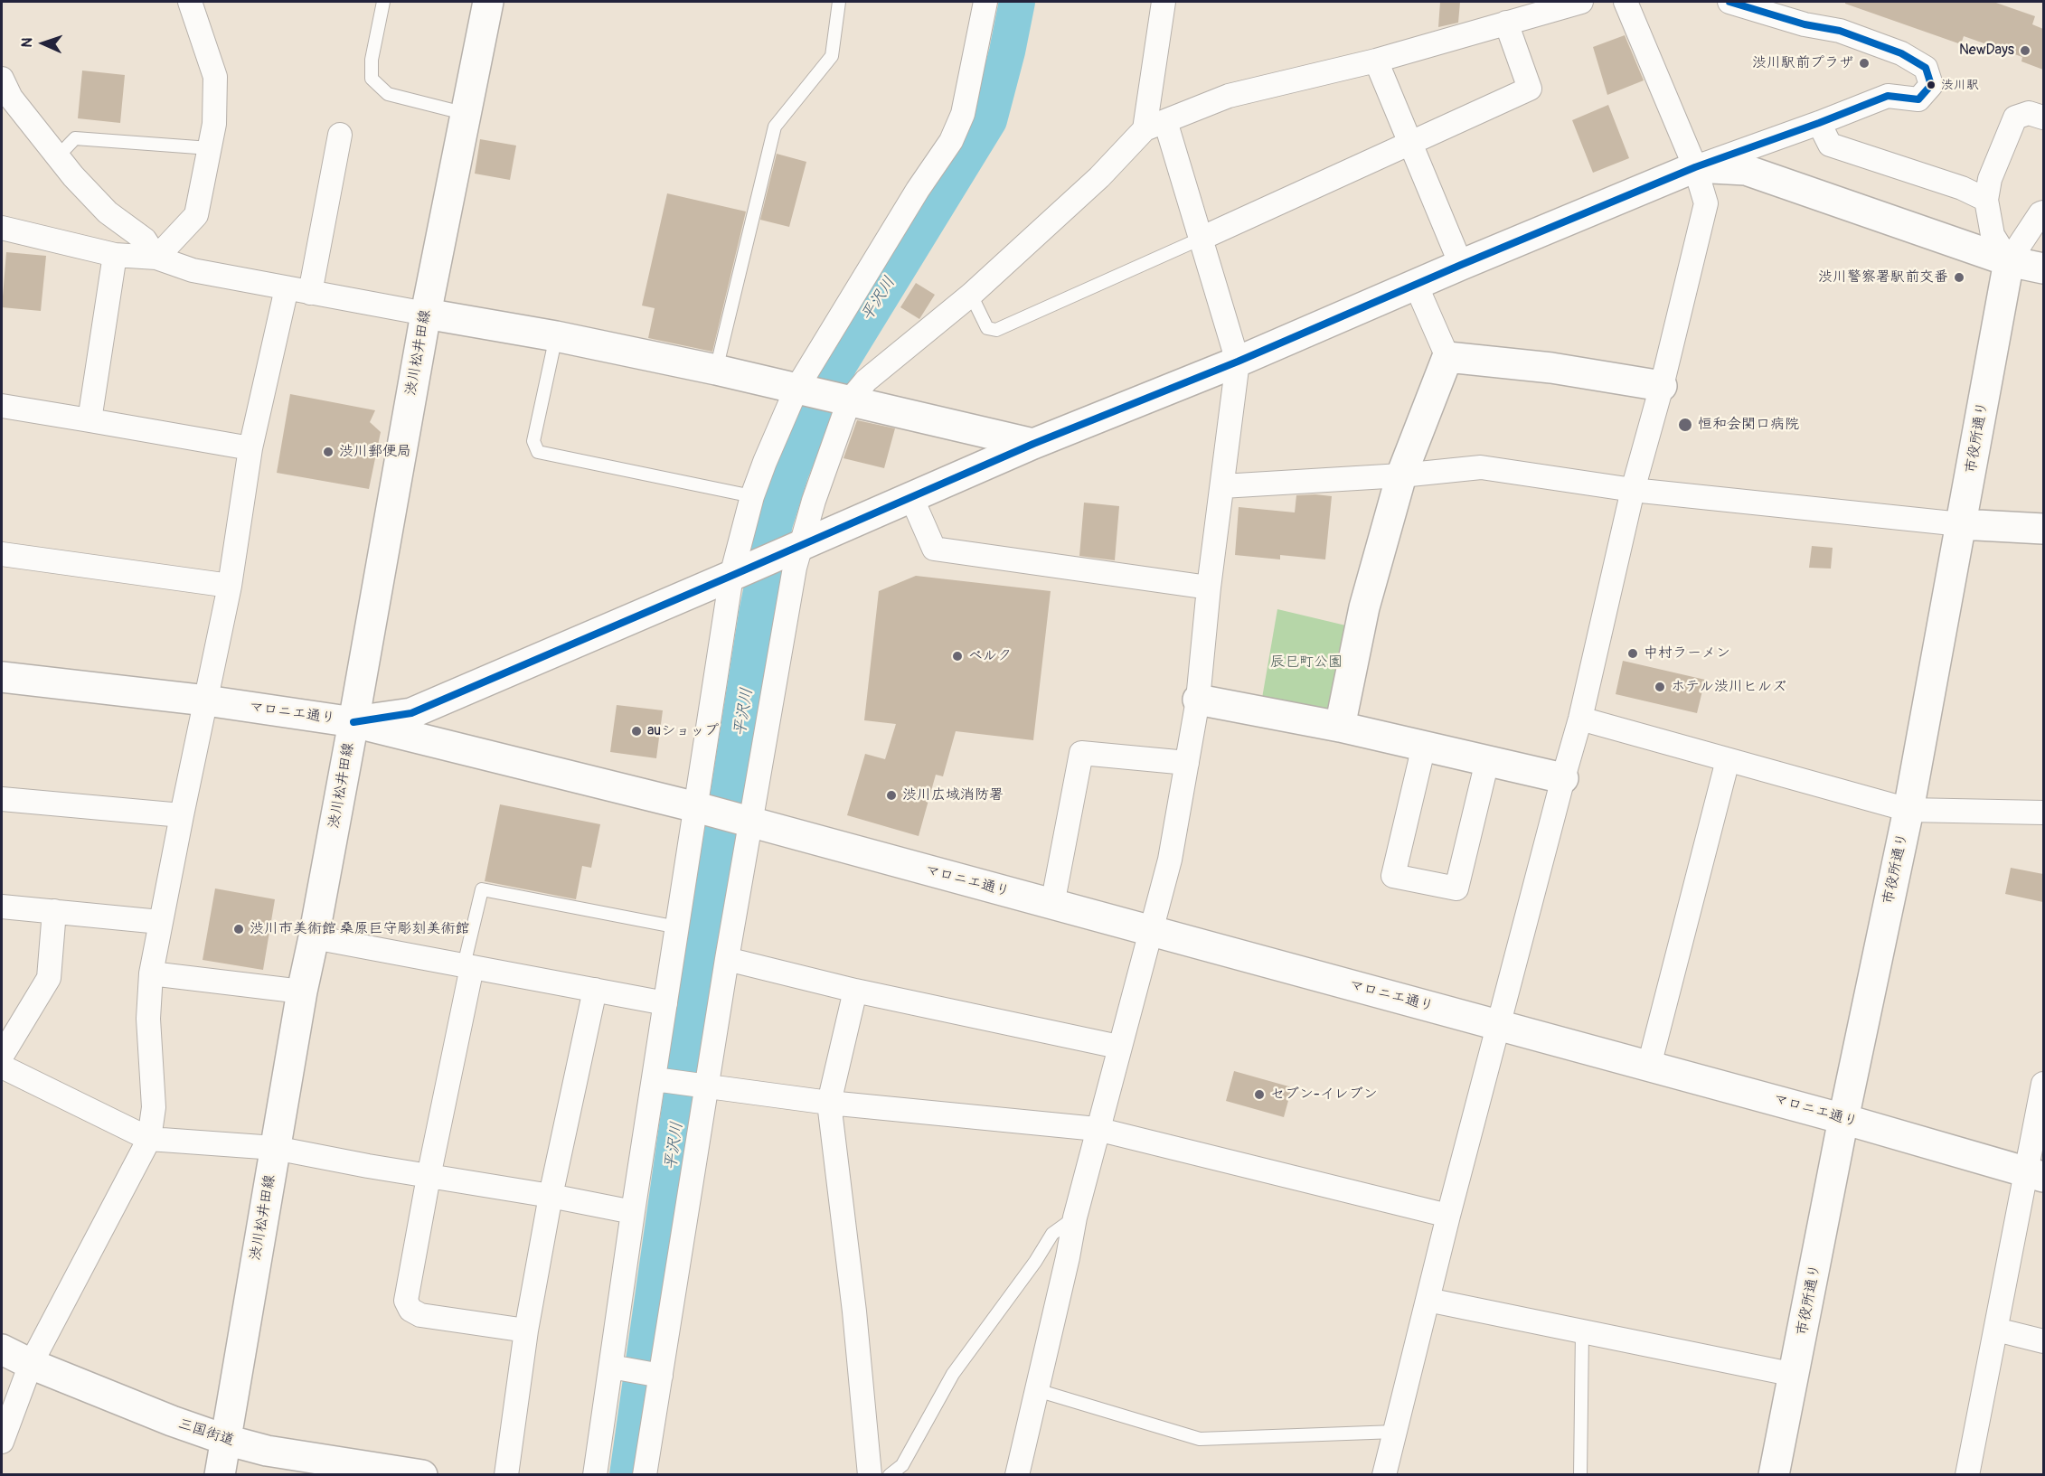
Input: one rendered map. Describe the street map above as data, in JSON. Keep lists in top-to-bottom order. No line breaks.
{"streets":{"street":["渋川松井田線","市役所通り","マロニエ通り","三国街道"]},"crossings":[["渋川松井田線","マロニエ通り"],["渋川松井田線","三国街道"],["市役所通り","マロニエ通り"]],"water":["平沢川"],"parks":["辰巳町公園"],"places":["NewDays","渋川駅前プラザ","渋川駅","渋川警察署駅前交番","恒和会関口病院","渋川郵便局","中村ラーメン","ベルク","ホテル渋川ヒルズ","auショップ","渋川広域消防署","渋川市美術館 桑原巨守彫刻美術館","セブン-イレブン"],"north":"left"}
